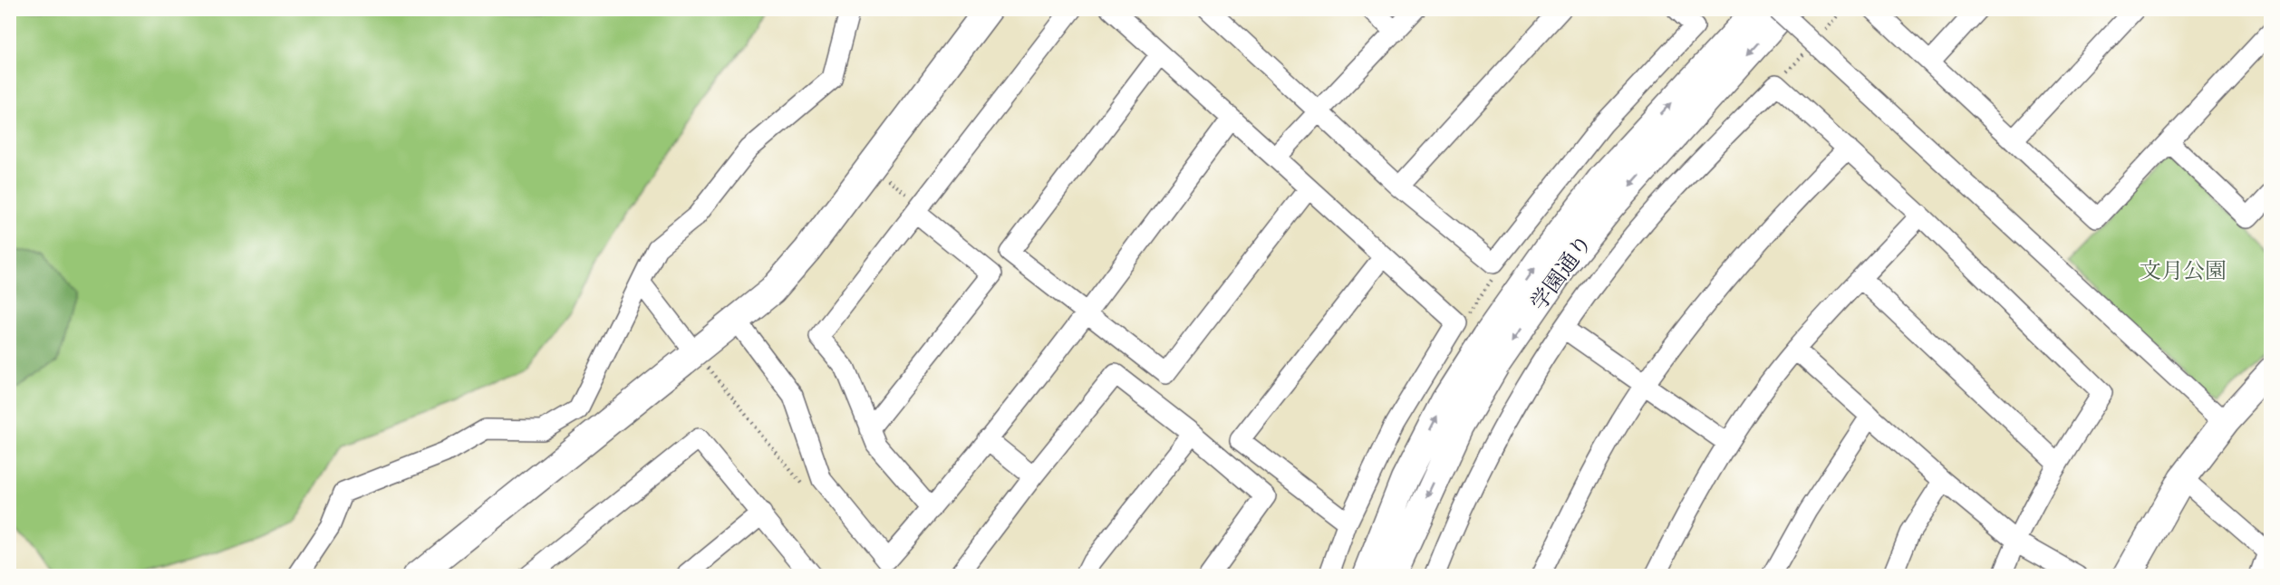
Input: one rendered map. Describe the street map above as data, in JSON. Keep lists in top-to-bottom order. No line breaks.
{"streets":{"street":["学園通り"]},"parks":["文月公園"]}
